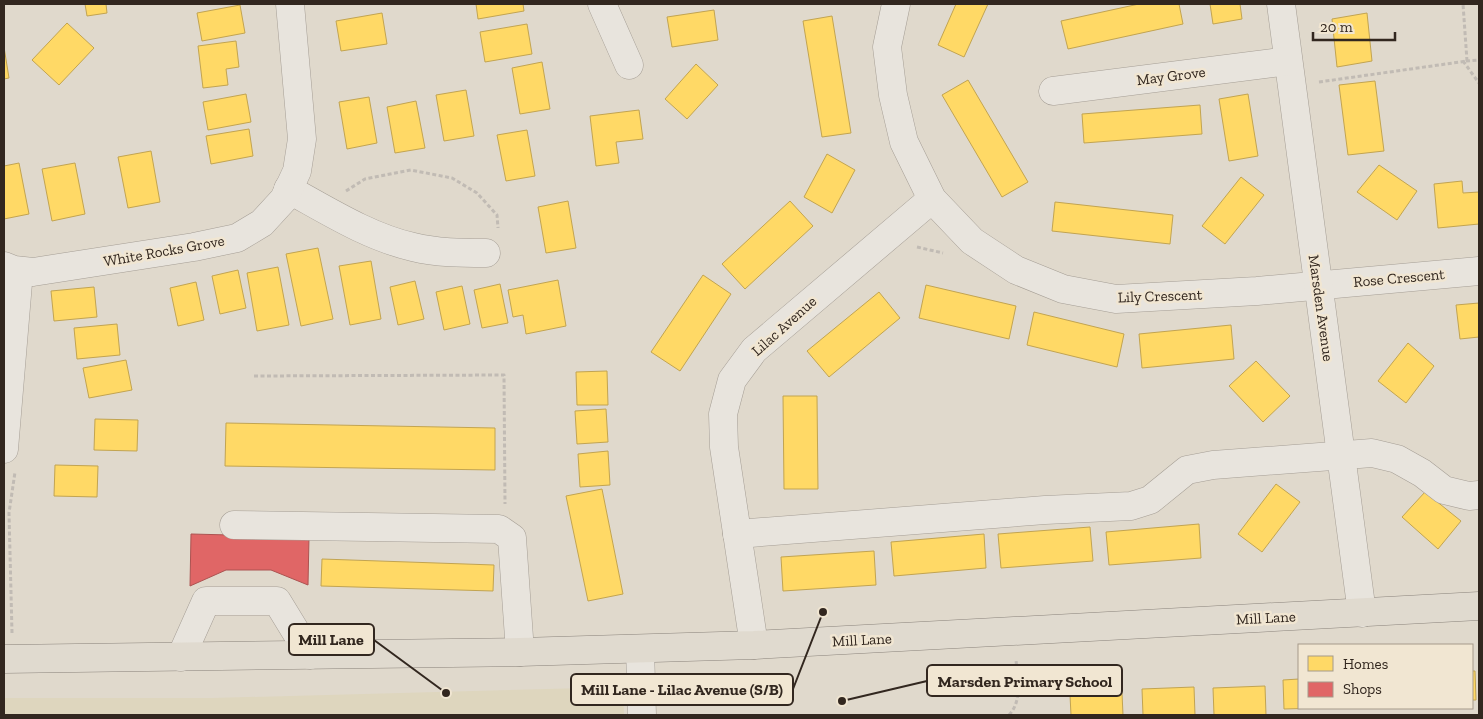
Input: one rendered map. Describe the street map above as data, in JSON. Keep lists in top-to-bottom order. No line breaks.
{"streets":{"main road":["Mill Lane"],"street":["May Grove","White Rocks Grove","Rose Crescent","Lily Crescent","Marsden Avenue","Lilac Avenue"]},"crossings":[["May Grove","Marsden Avenue"],["Rose Crescent","Lily Crescent"],["Rose Crescent","Marsden Avenue"],["Lily Crescent","Marsden Avenue"],["Lily Crescent","Lilac Avenue"],["Marsden Avenue","Mill Lane"],["Lilac Avenue","Mill Lane"]],"places":["Mill Lane - Lilac Avenue (S/B)","Mill Lane","Marsden Primary School"],"legend":["Homes","Shops"],"scale_bar":"20 m"}
